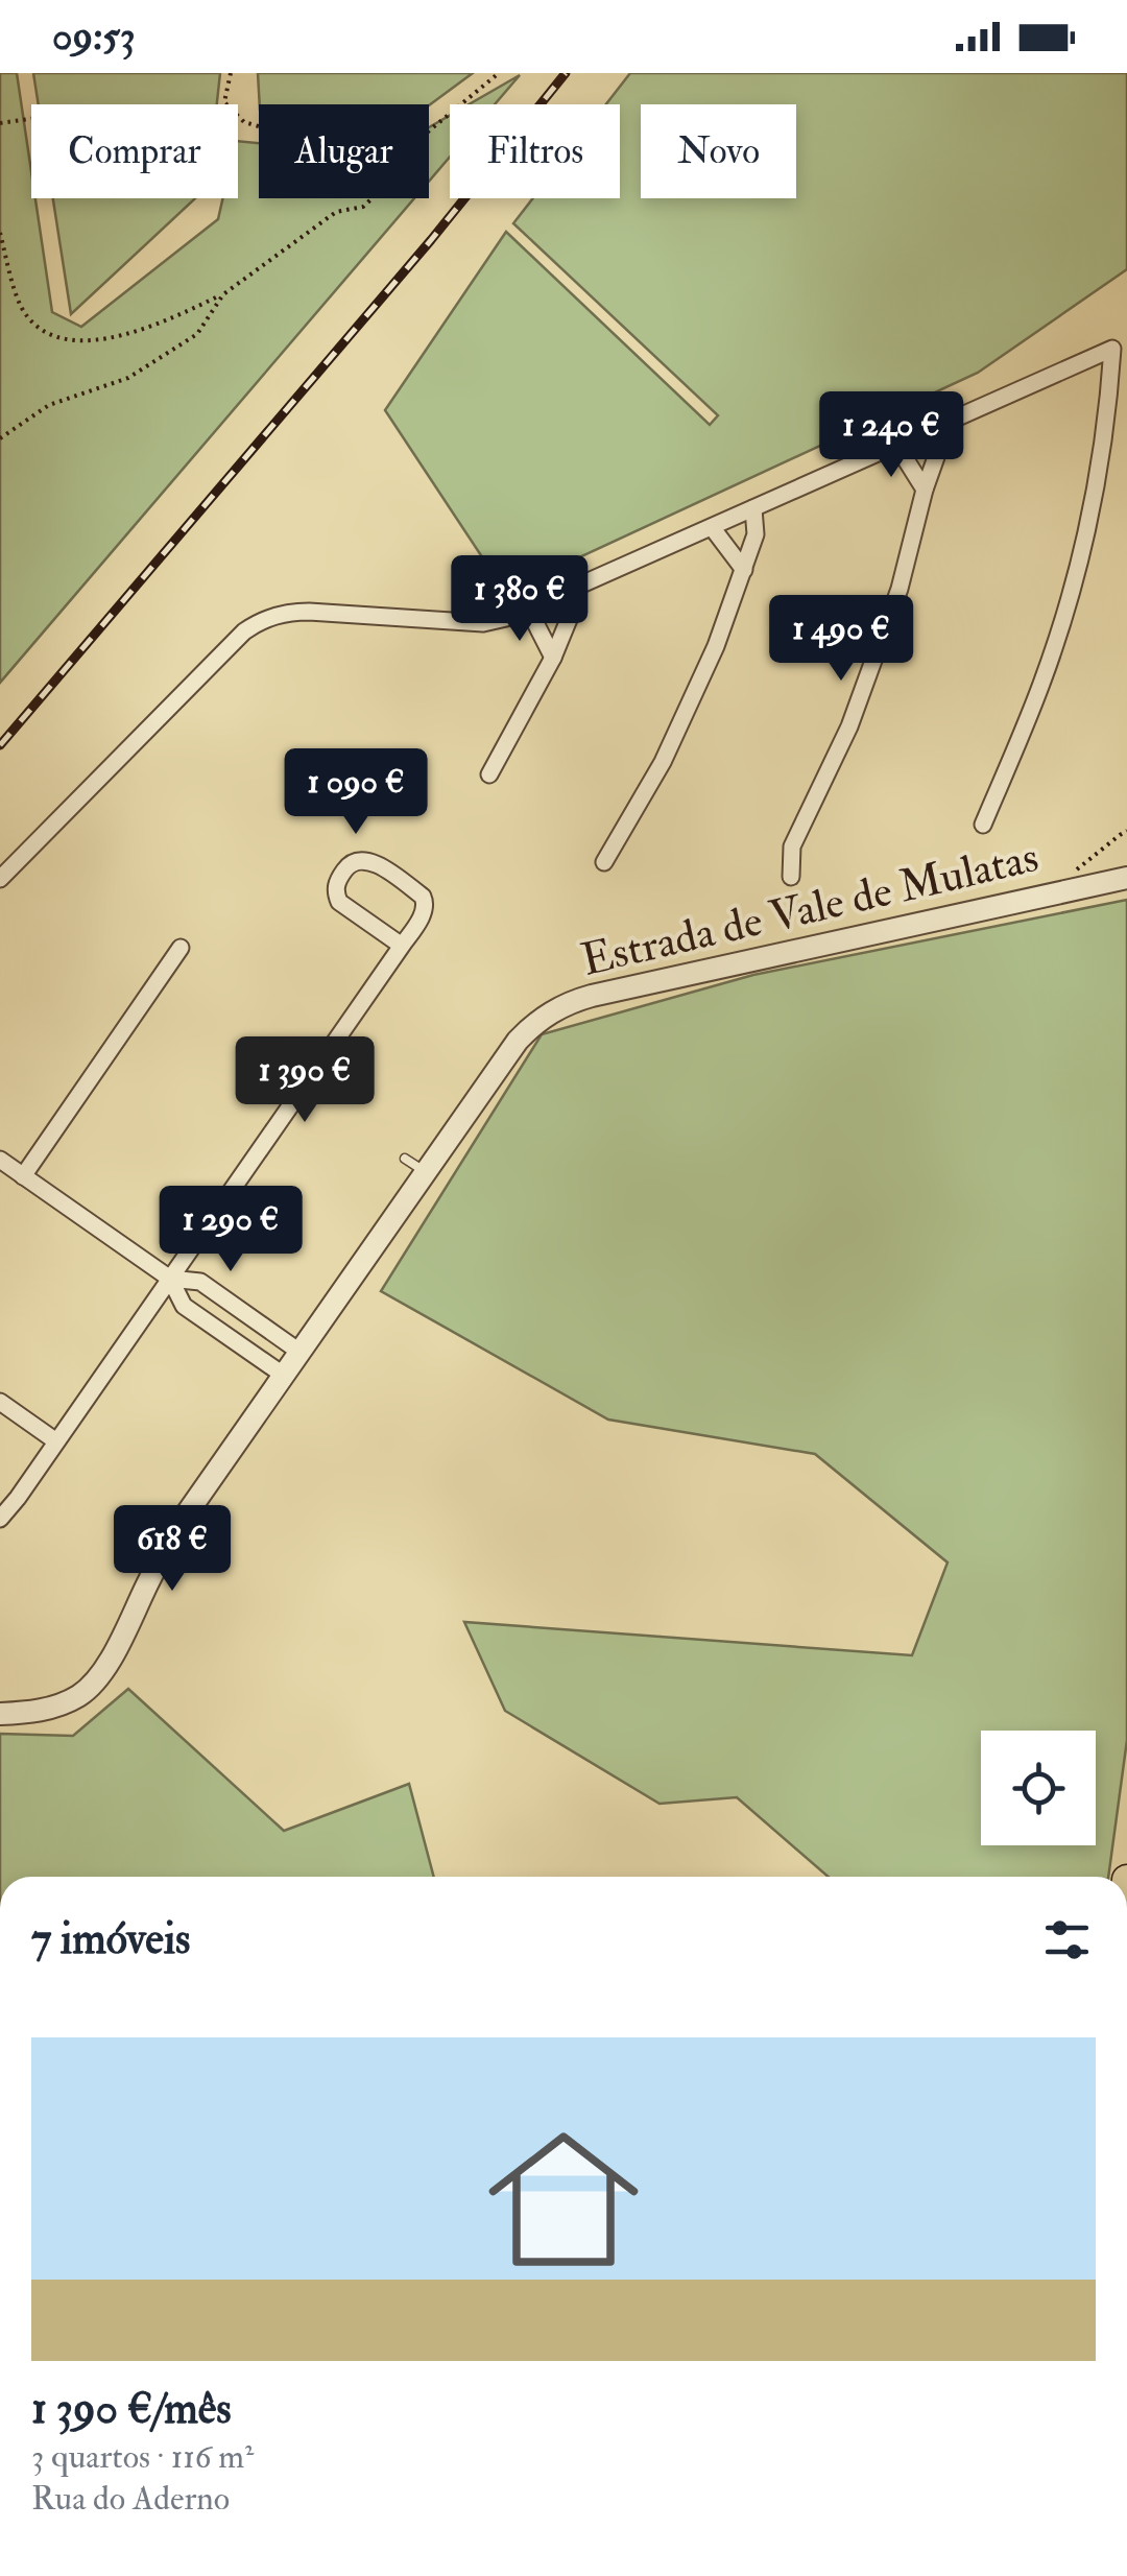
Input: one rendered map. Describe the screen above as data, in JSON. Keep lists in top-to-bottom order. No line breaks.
{"streets":{"street":["Estrada de Vale de Mulatas"]},"page":{"status":"09:53","chip":["Comprar","Alugar","Filtros","Novo"],"price":["1 240 €","1 380 €","1 490 €","1 090 €","1 390 €","1 290 €","618 €"],"heading":"7 imóveis","list":[{"name":"1 390 €/mês","note":"3 quartos · 116 m² · Rua do Aderno"}]}}
